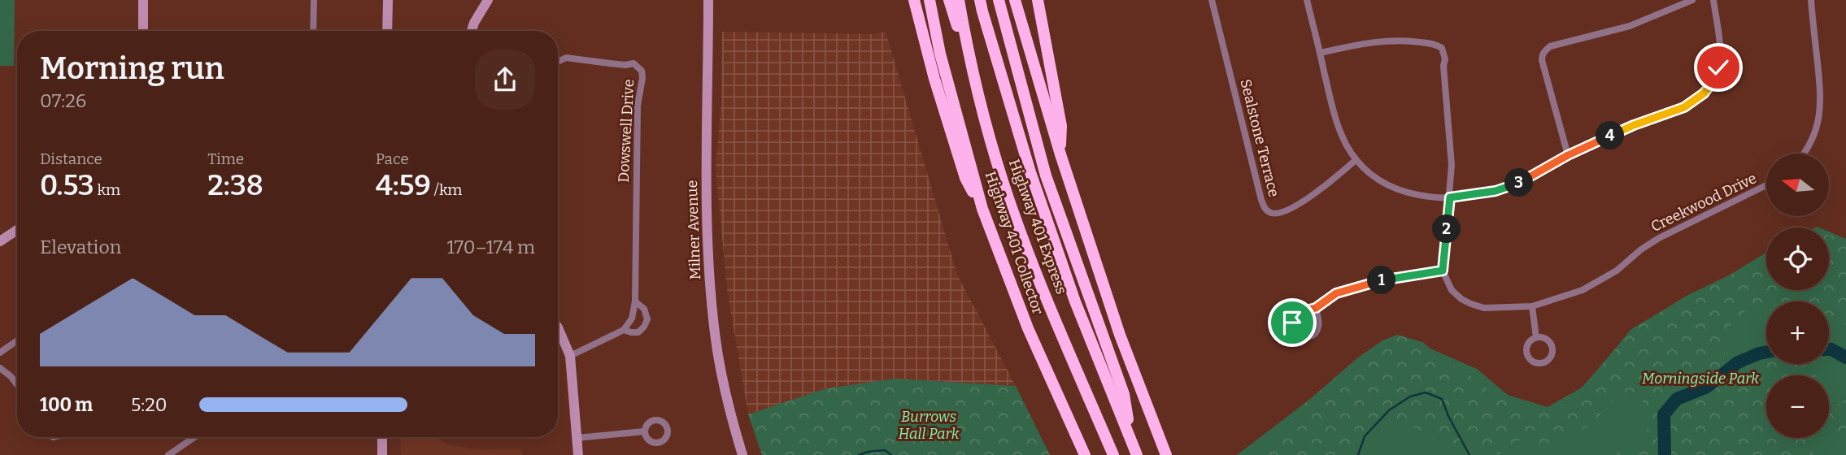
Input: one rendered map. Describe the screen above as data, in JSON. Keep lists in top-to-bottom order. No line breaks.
{"streets":{"highway":["Highway 401 Express","Highway 401 Collector"],"main road":["Milner Avenue"],"street":["Dowswell Drive","Sealstone Terrace","Creekwood Drive"]},"parks":["Morningside Park","Burrows Hall Park"],"north":"left","page":{"heading":["Morning run","07:26"],"pins":["4","3","2","1"],"stats":[["Distance","0.53 km"],["Time","2:38"],["Pace","4:59 /km"]],"map_buttons":["+","−"],"chart":["Elevation","170–174 m"],"list":[{"name":"100 m","note":"5:20"}]}}
